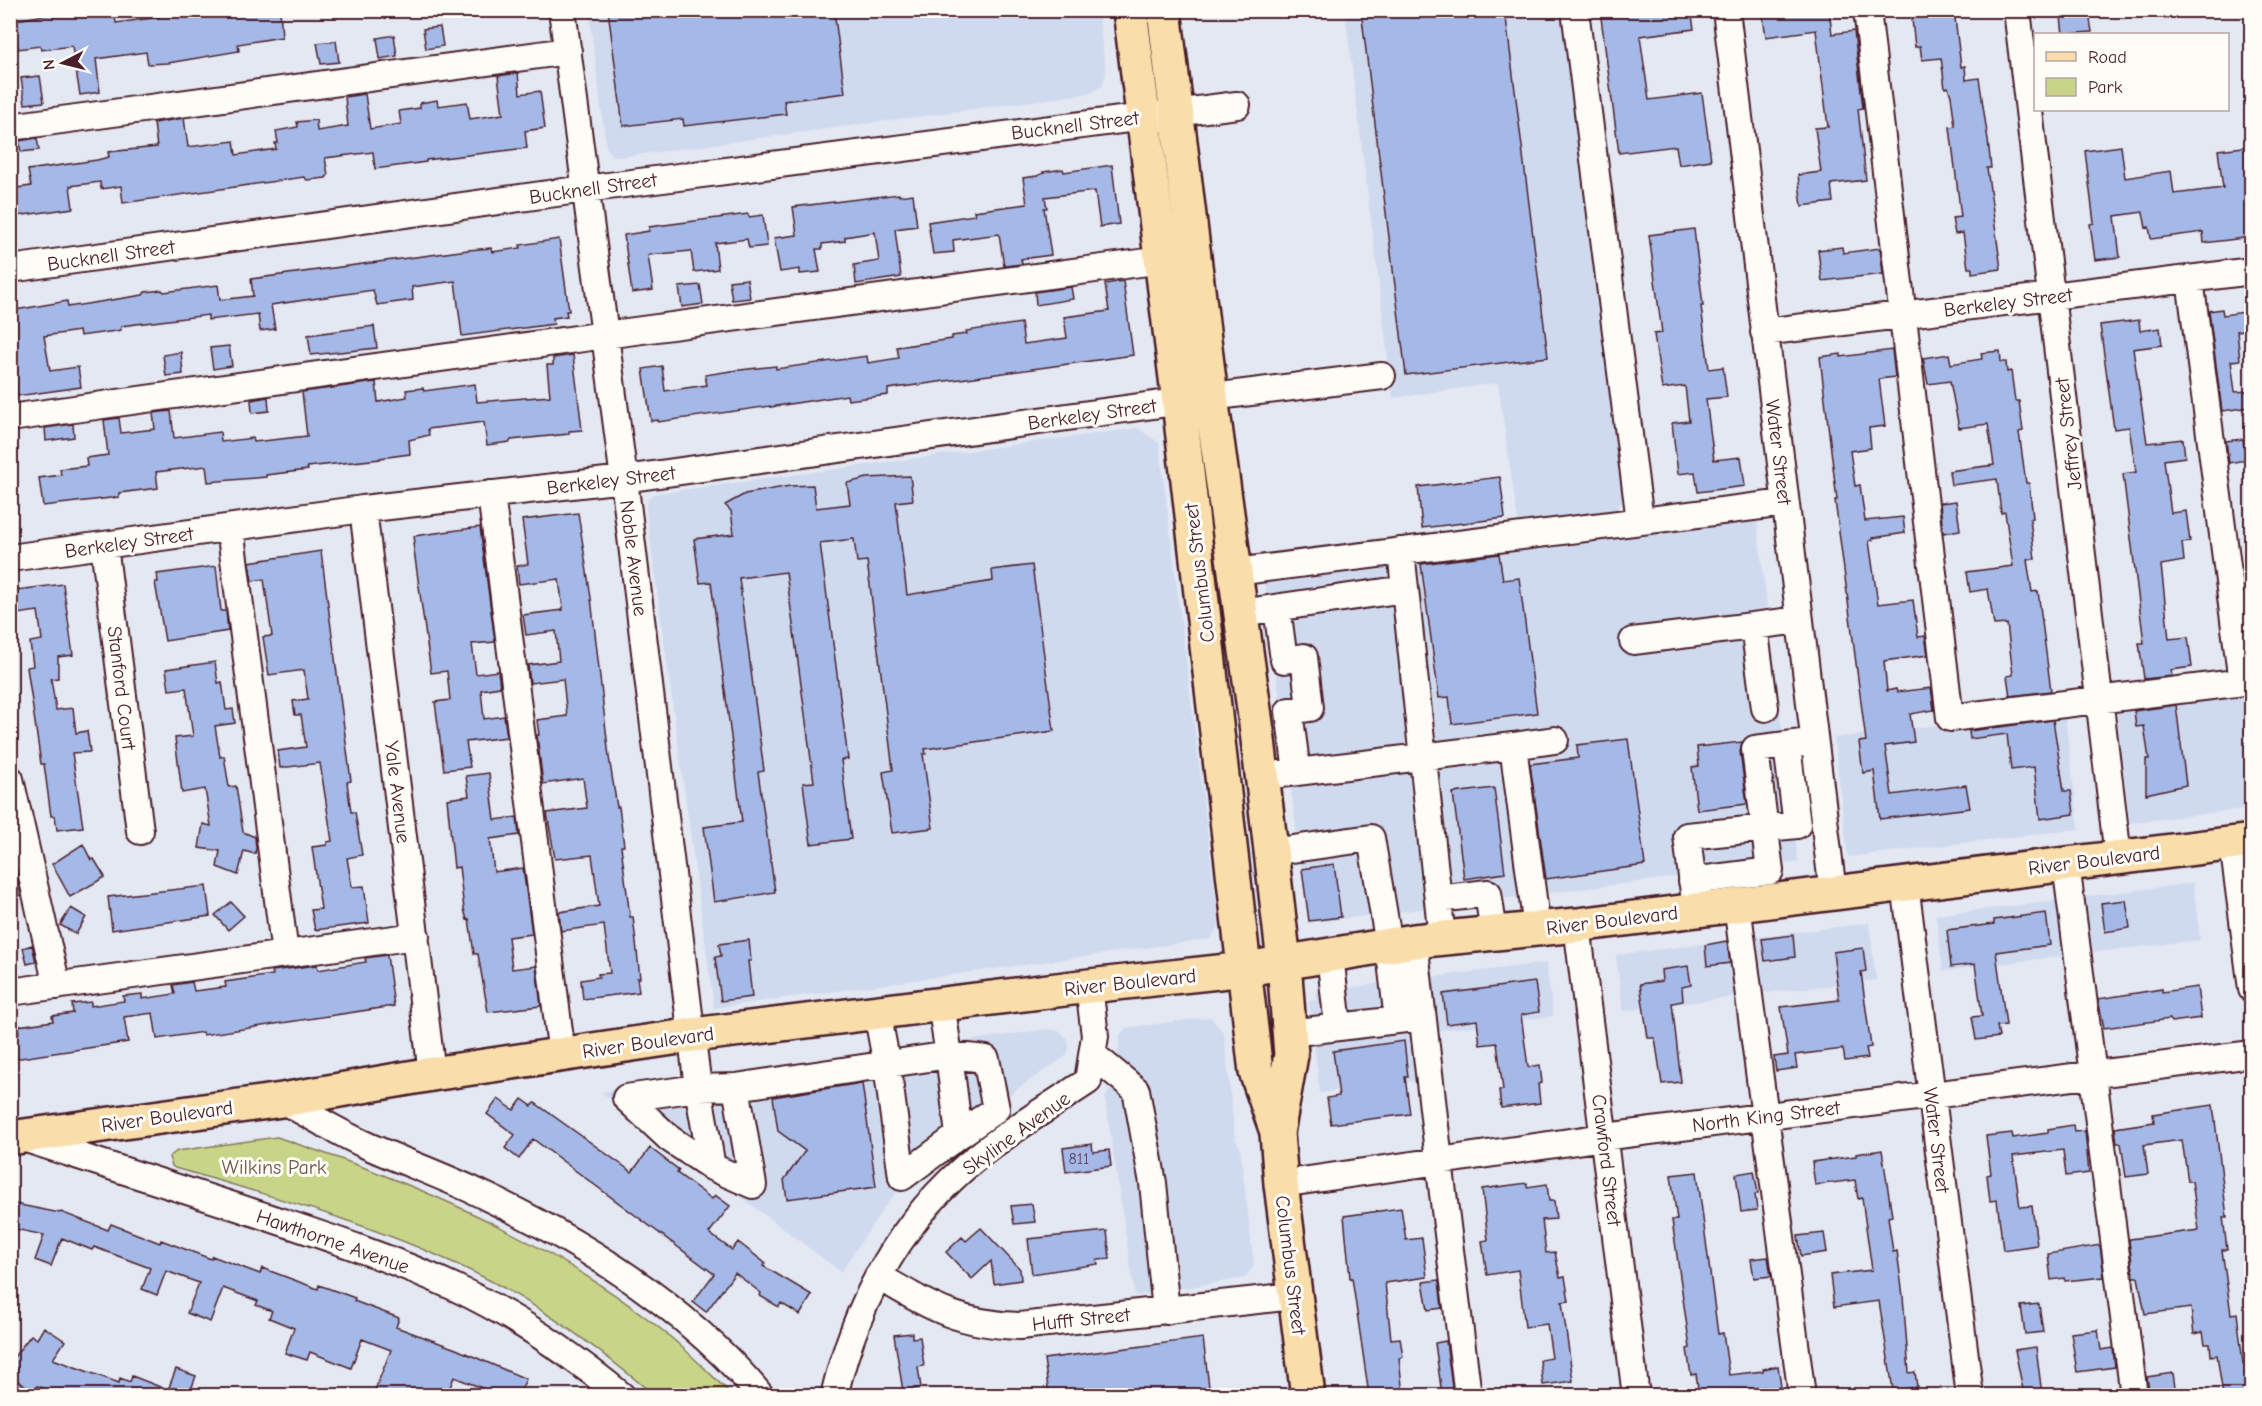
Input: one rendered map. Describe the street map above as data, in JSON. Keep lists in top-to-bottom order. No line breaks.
{"streets":{"main road":["Columbus Street","River Boulevard"],"street":["Bucknell Street","Berkeley Street","Jeffrey Street","Water Street","Noble Avenue","Stanford Court","Yale Avenue","North King Street","Skyline Avenue","Crawford Street","Hawthorne Avenue","Hufft Street"]},"crossings":[["Bucknell Street","Noble Avenue"],["Bucknell Street","Columbus Street"],["Berkeley Street","Jeffrey Street"],["Berkeley Street","Water Street"],["Berkeley Street","Noble Avenue"],["Berkeley Street","Columbus Street"],["Berkeley Street","Stanford Court"],["Berkeley Street","Yale Avenue"],["Jeffrey Street","River Boulevard"],["Water Street","River Boulevard"],["Water Street","North King Street"],["Noble Avenue","River Boulevard"],["Columbus Street","River Boulevard"],["Columbus Street","North King Street"],["Columbus Street","Hufft Street"],["Yale Avenue","River Boulevard"],["River Boulevard","Skyline Avenue"],["River Boulevard","Crawford Street"],["River Boulevard","Hawthorne Avenue"],["North King Street","Crawford Street"],["Skyline Avenue","Hufft Street"]],"parks":["Wilkins Park"],"house_numbers":["811"],"legend":["Road","Park"],"north":"left"}
